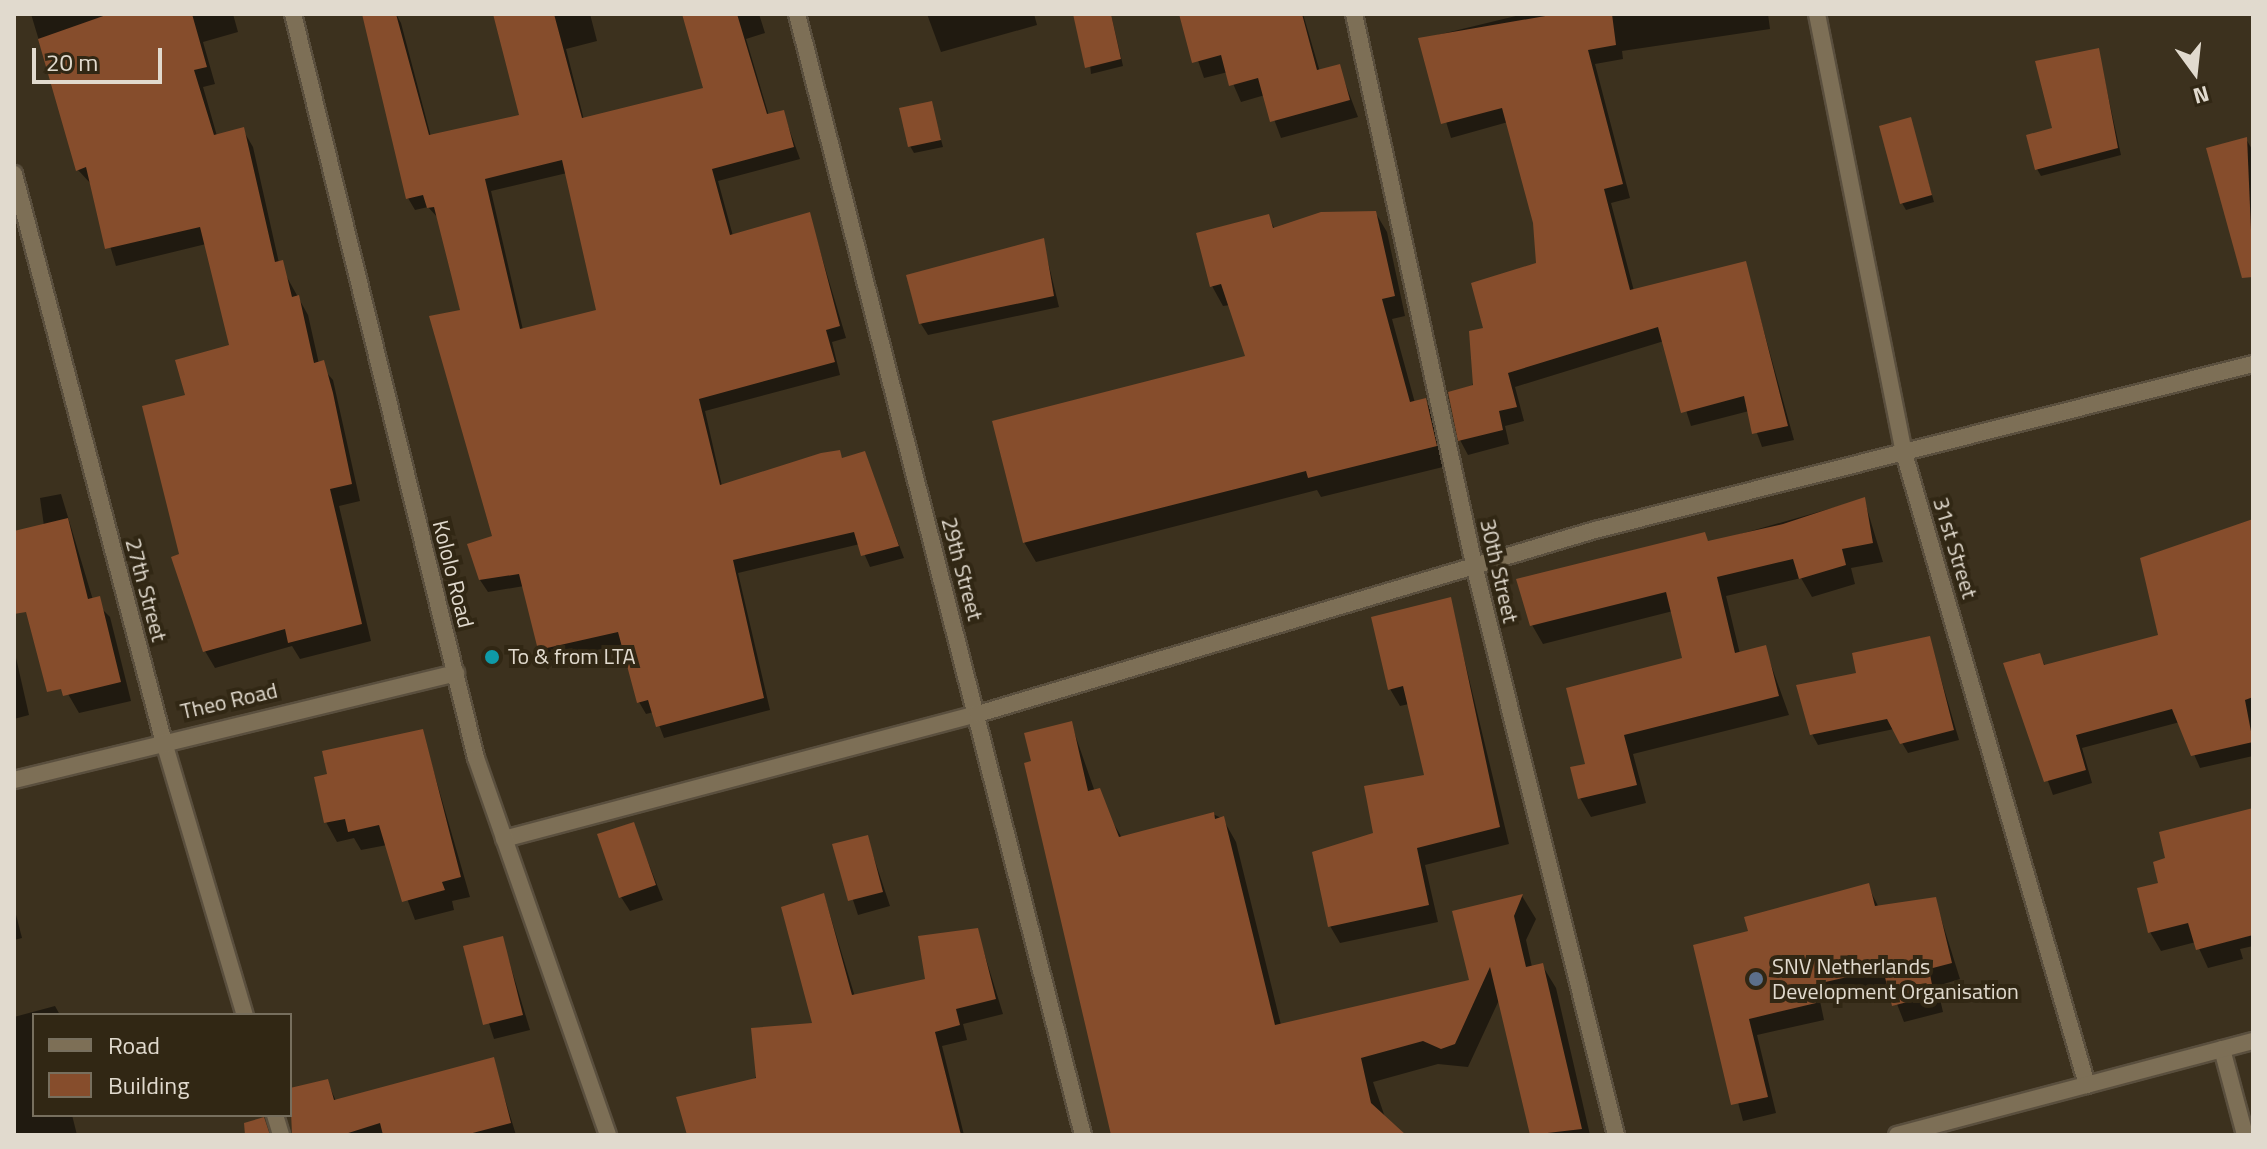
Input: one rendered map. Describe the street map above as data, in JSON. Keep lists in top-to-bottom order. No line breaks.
{"streets":{"street":["31st Street","29th Street","30th Street","Kololo Road","27th Street","Theo Road"]},"crossings":[["Kololo Road","Theo Road"],["27th Street","Theo Road"]],"places":["To & from LTA","SNV Netherlands Development Organisation"],"legend":["Road","Building"],"scale_bar":"20 m","north":"bottom"}
